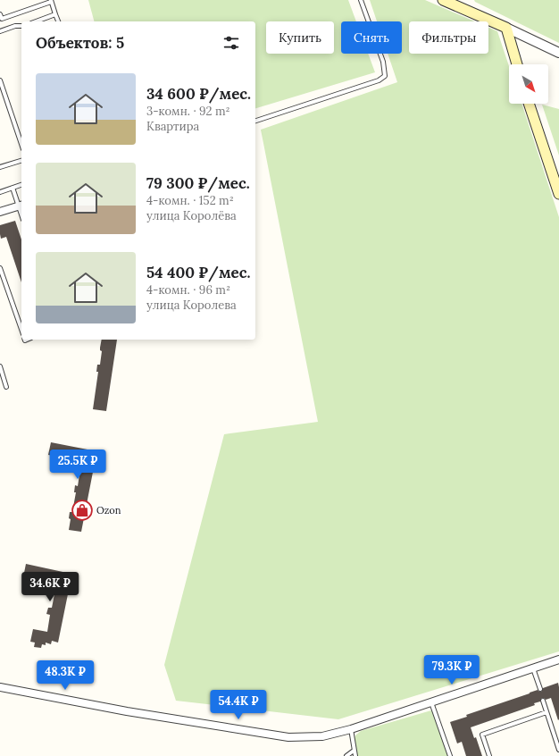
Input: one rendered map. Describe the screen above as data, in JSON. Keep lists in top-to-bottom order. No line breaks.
{"places":{"shop":["Ozon"]},"north":"bottom right","page":{"chip":["Купить","Снять","Фильтры"],"heading":"Объектов: 5","list":[{"name":"34 600 ₽/мес.","note":"3-комн. · 92 m² · Квартира"},{"name":"79 300 ₽/мес.","note":"4-комн. · 152 m² · улица Королёва"},{"name":"54 400 ₽/мес.","note":"4-комн. · 96 m² · улица Королева"}],"price":["25.5K ₽","34.6K ₽","79.3K ₽","48.3K ₽","54.4K ₽"]}}
